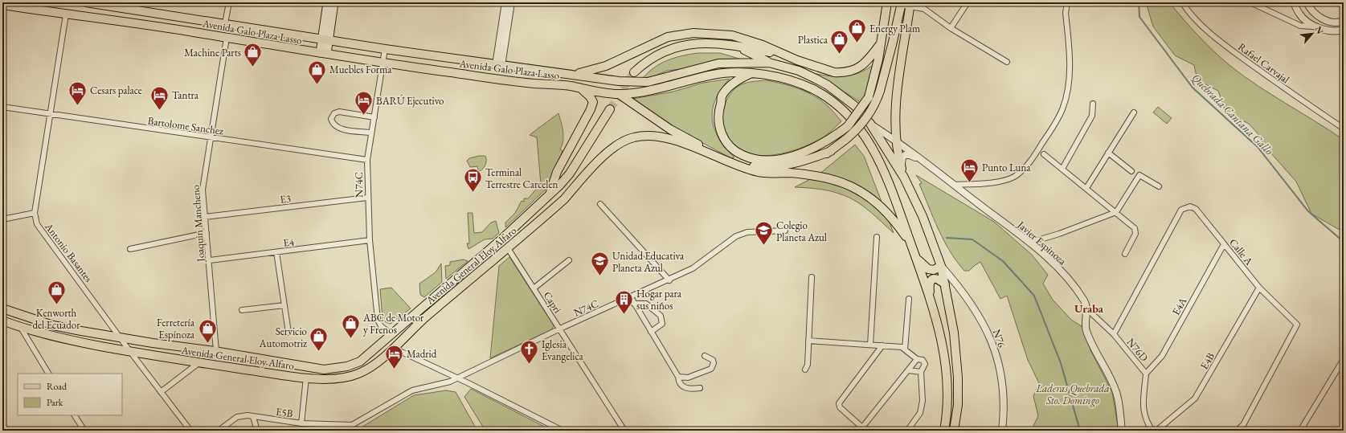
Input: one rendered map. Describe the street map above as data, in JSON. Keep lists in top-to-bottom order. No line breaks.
{"streets":{"main road":["Avenida Galo Plaza Lasso","Avenida General Eloy Alfaro"],"street":["Rafael Carvajal","Bartolome Sanchez","N74C","E3","Joaquin Mancheno","E4","Javier Espinoza","Calle A","Antonio Basantes","Capri","E4A","N76","N76D","E4B","E5B"]},"crossings":[["Avenida Galo Plaza Lasso","N74C"],["Avenida Galo Plaza Lasso","Joaquin Mancheno"],["Avenida Galo Plaza Lasso","Javier Espinoza"],["Avenida Galo Plaza Lasso","Antonio Basantes"],["Avenida Galo Plaza Lasso","Avenida General Eloy Alfaro"],["Avenida Galo Plaza Lasso","N76"],["Bartolome Sanchez","N74C"],["Bartolome Sanchez","Joaquin Mancheno"],["Bartolome Sanchez","Antonio Basantes"],["N74C","E3"],["N74C","E4"],["N74C","Avenida General Eloy Alfaro"],["N74C","Capri"],["N74C","E5B"],["E3","Joaquin Mancheno"],["Joaquin Mancheno","E4"],["Joaquin Mancheno","Avenida General Eloy Alfaro"],["Javier Espinoza","N76D"],["Calle A","E4A"],["Calle A","N76D"],["Calle A","E4B"],["Antonio Basantes","Avenida General Eloy Alfaro"],["Avenida General Eloy Alfaro","Capri"],["E4A","N76D"]],"districts":["Uraba"],"water":["Quebrada Cantana Gallo"],"parks":["Laderas Quebrada Sto. Domingo"],"places":{"shop":["Energy Plam","Plastica","Machine Parts","Muebles Forma","Kenworth del Ecuador","ABC de Motor y Frenos","Ferretería Espínoza","Servicio Automotriz"],"hotel":["Cesars palace","Tantra","BARÚ Ejecutivo","Punto Luna","Madrid"],"bus stop":["Terminal Terrestre Carcelen"],"school or university":["Colegio Planeta Azul","Unidad Educativa Planeta Azul"],"building":["Hogar para sus niños"],"church":["Iglesia Evangelica"]},"legend":["Road","Park"],"north":"top right"}
